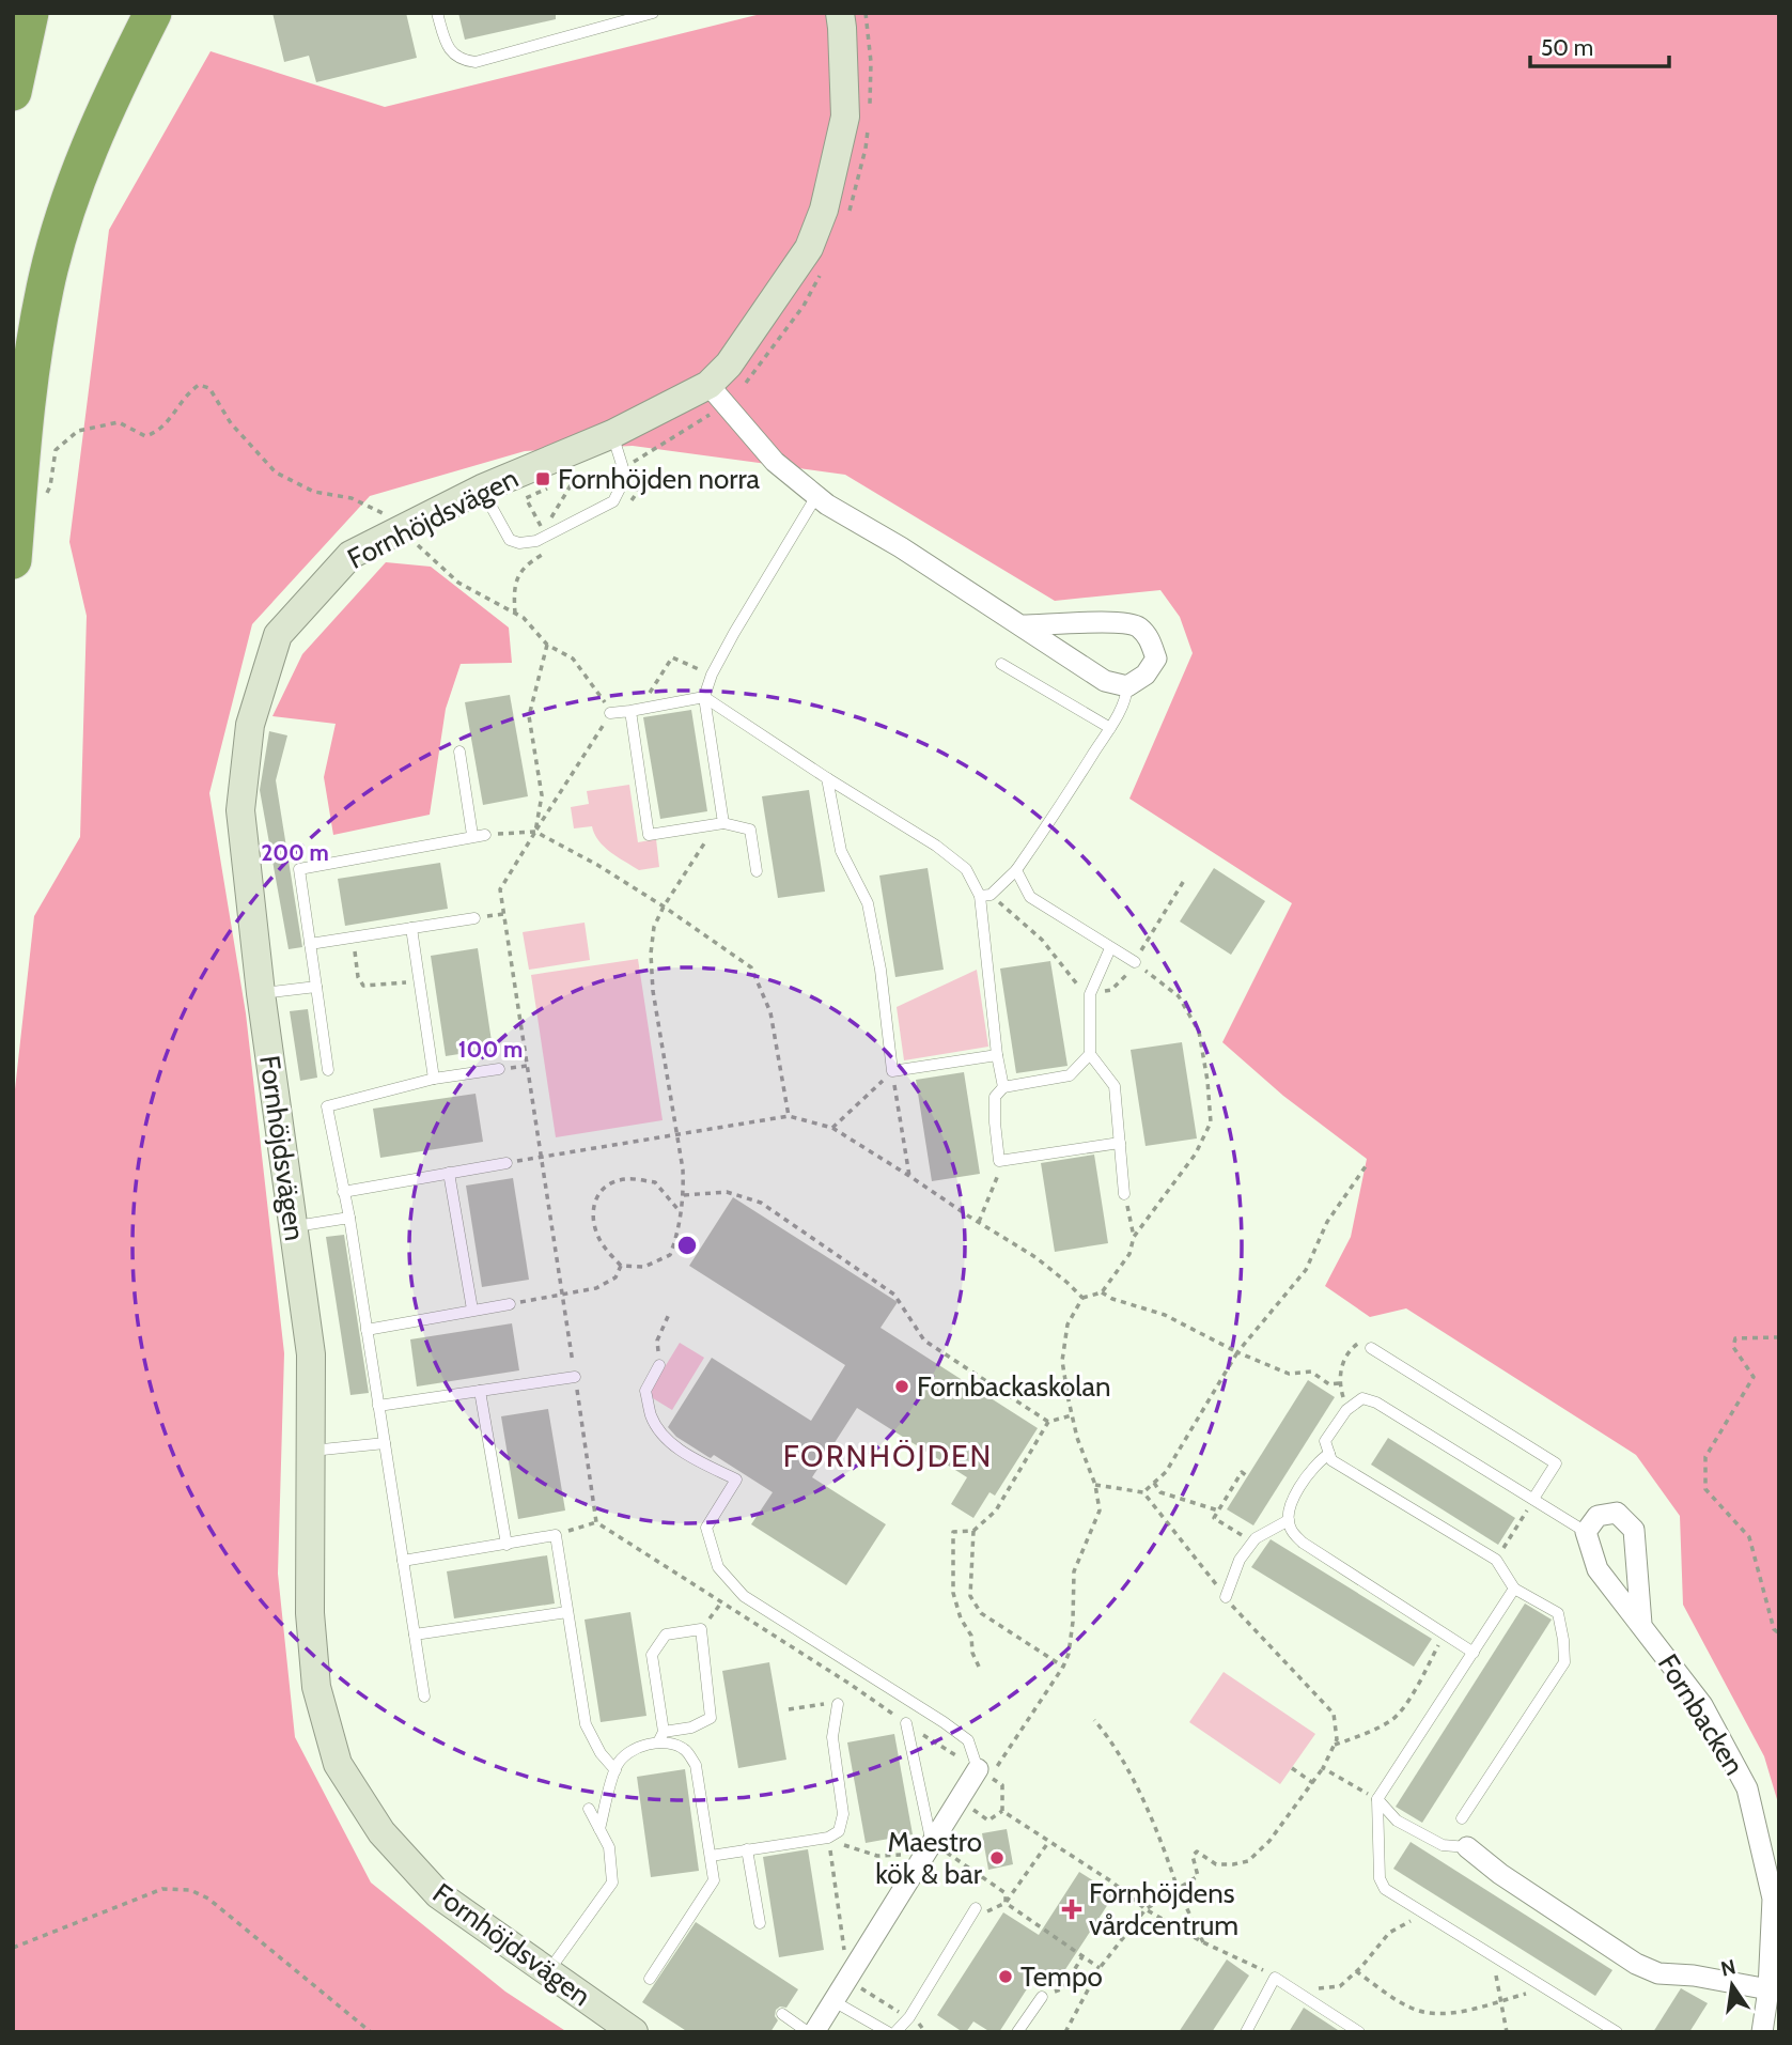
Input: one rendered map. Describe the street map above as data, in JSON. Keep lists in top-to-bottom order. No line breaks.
{"streets":{"street":["Fornhöjdsvägen","Fornbacken"]},"districts":["FORNHÖJDEN"],"places":{"transit":["Fornhöjden norra"],"other":["Fornbackaskolan","Maestro kök & bar","Tempo"],"health":["Fornhöjdens vårdcentrum"]},"scale_bar":"50 m","north":"top","rings":["200 m","100 m"]}
